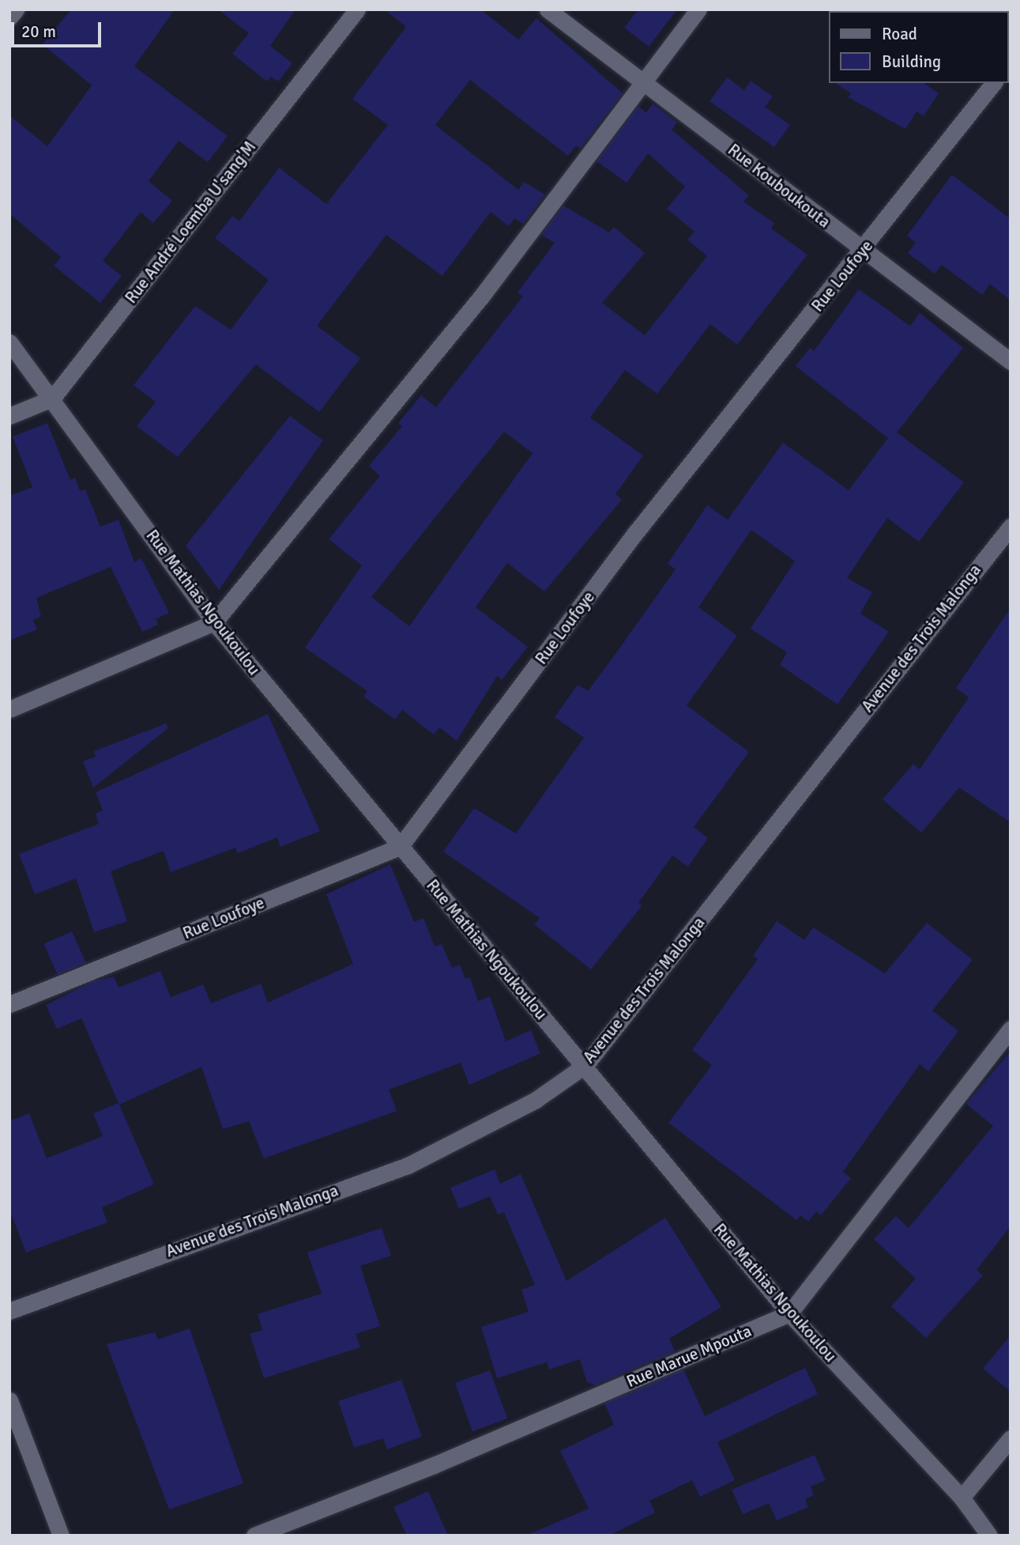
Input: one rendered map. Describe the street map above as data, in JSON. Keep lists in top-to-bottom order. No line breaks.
{"streets":{"street":["Rue Kouboukouta","Rue André Loemba U'sang'M","Rue Loufoye","Rue Mathias Ngoukoulou","Avenue des Trois Malonga","Rue Marue Mpouta"]},"crossings":[["Rue Kouboukouta","Rue Loufoye"],["Rue André Loemba U'sang'M","Rue Mathias Ngoukoulou"],["Rue Loufoye","Rue Mathias Ngoukoulou"],["Rue Mathias Ngoukoulou","Avenue des Trois Malonga"],["Rue Mathias Ngoukoulou","Rue Marue Mpouta"]],"legend":["Road","Building"],"scale_bar":"20 m"}
